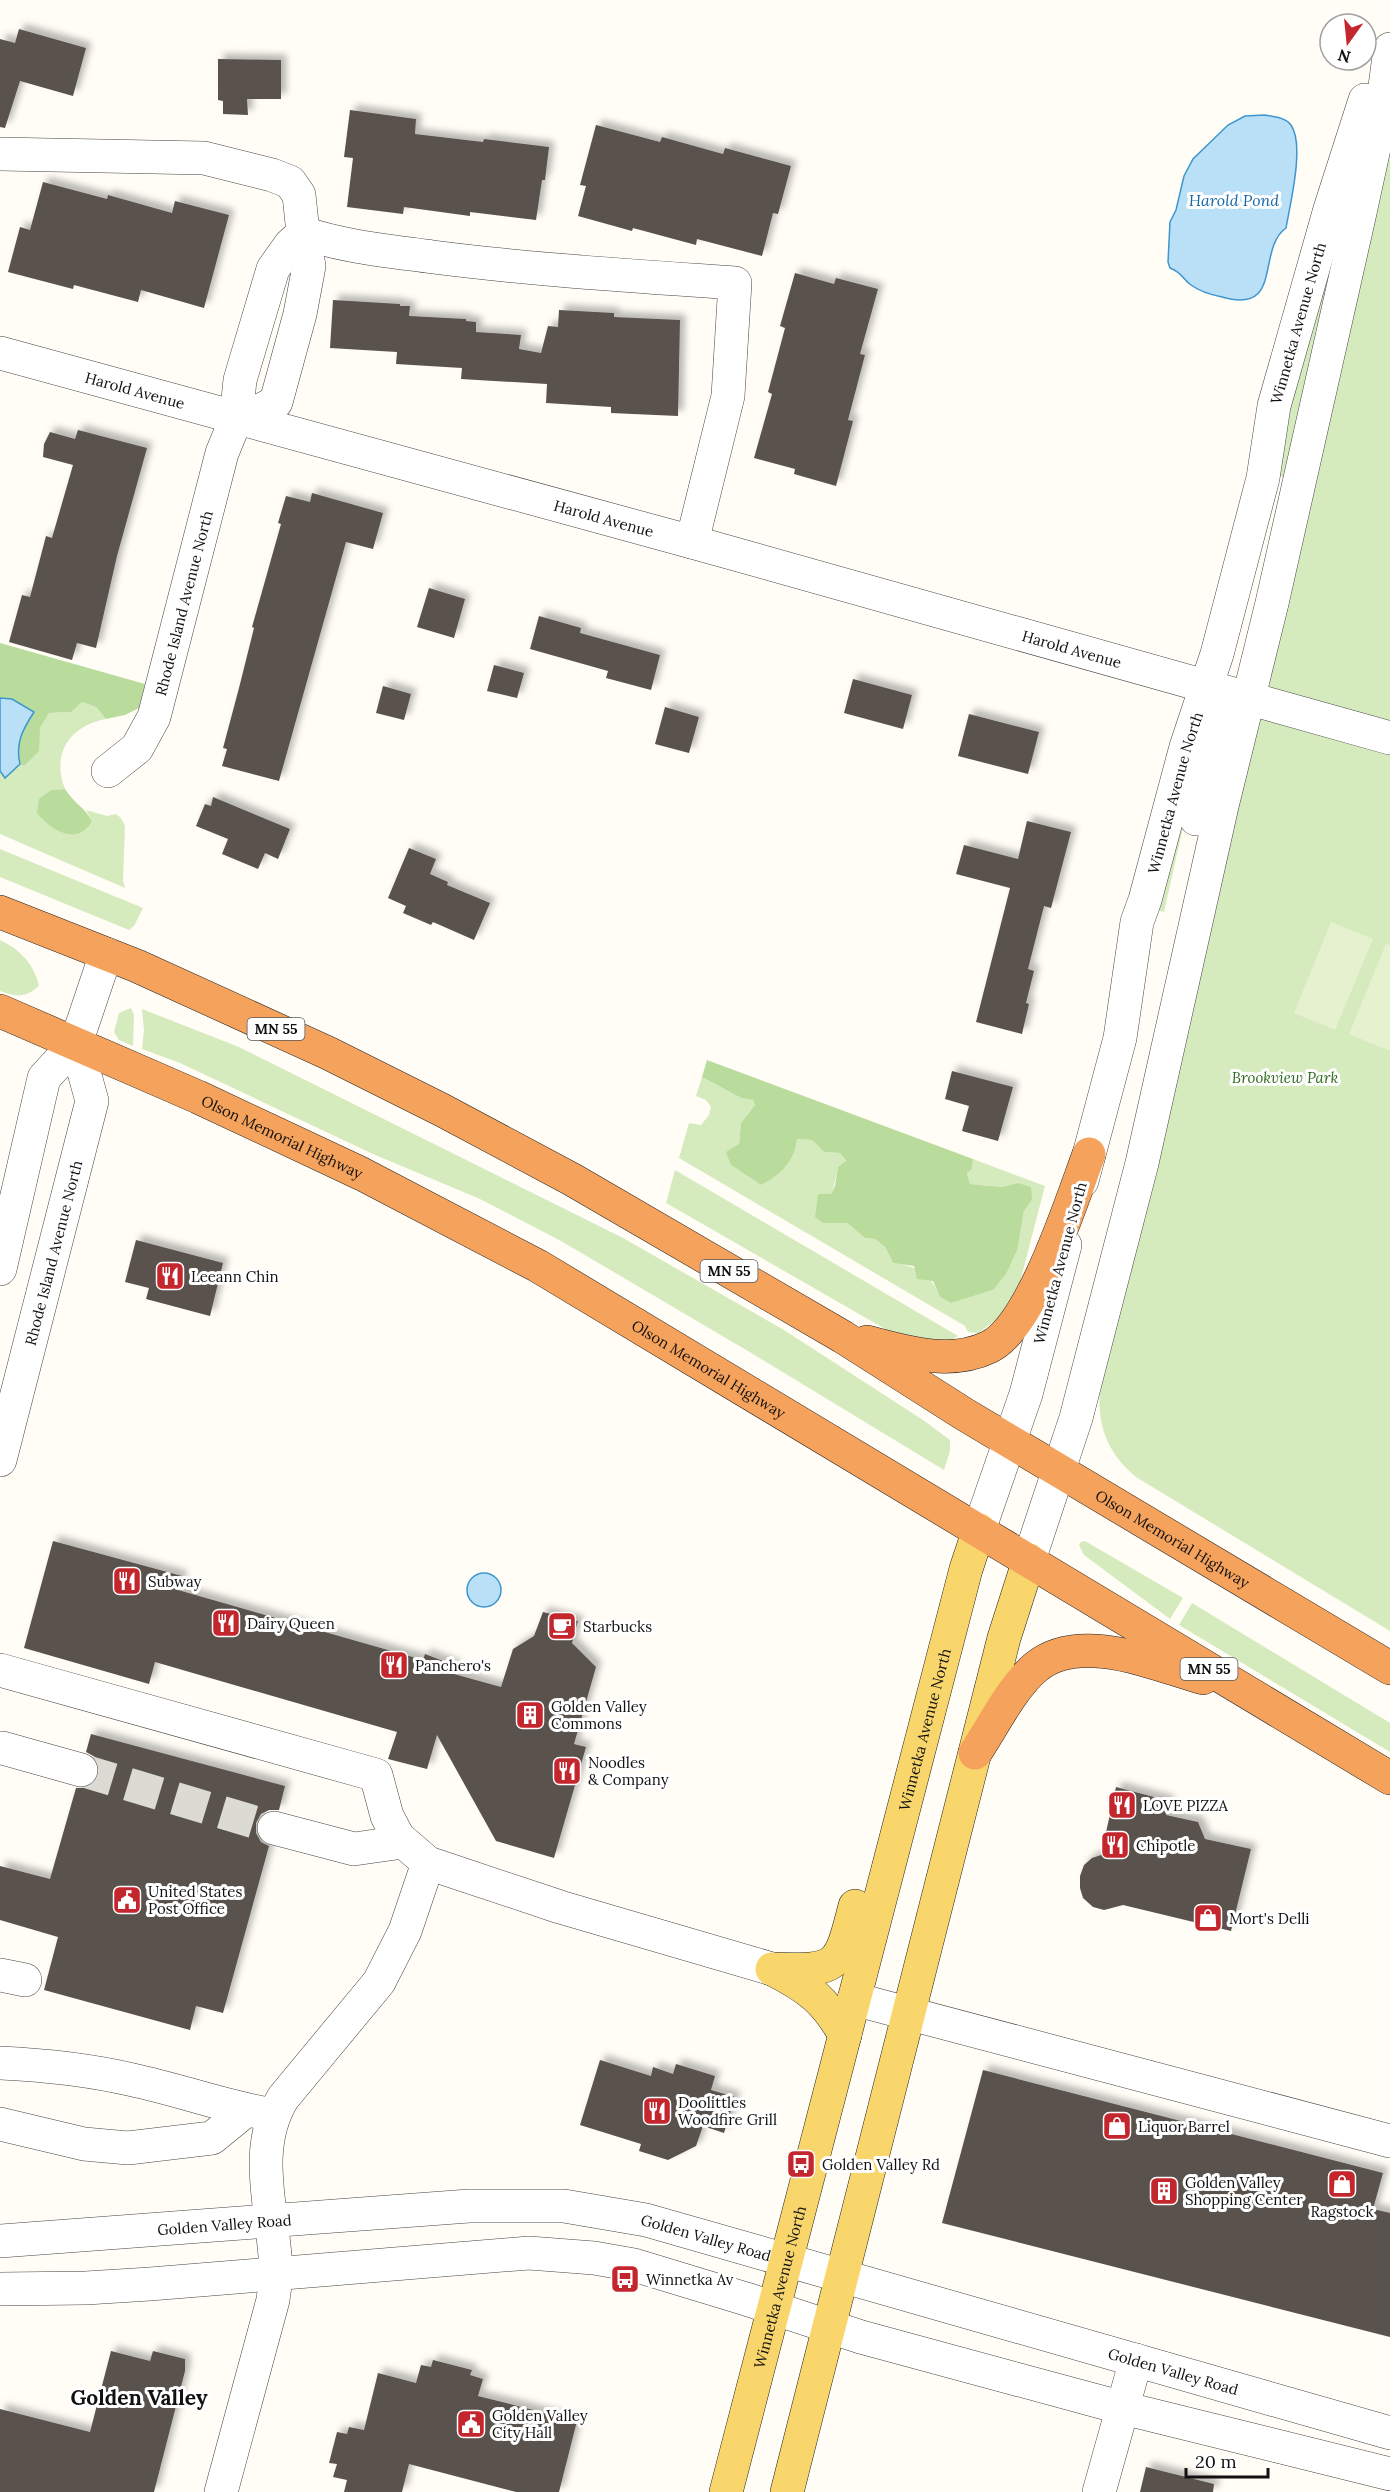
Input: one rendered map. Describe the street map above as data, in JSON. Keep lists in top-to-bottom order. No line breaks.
{"streets":{"highway":["MN 55","Olson Memorial Highway"],"main road":["Winnetka Avenue North"],"street":["Harold Avenue","Rhode Island Avenue North","Golden Valley Road"]},"crossings":[["Winnetka Avenue North","Harold Avenue"],["Winnetka Avenue North","Olson Memorial Highway"],["Winnetka Avenue North","Golden Valley Road"],["Harold Avenue","Rhode Island Avenue North"],["Rhode Island Avenue North","Olson Memorial Highway"]],"districts":["Golden Valley"],"water":["Harold Pond"],"parks":["Brookview Park"],"places":{"restaurant":["Leeann Chin","Subway","Dairy Queen","Panchero's","Noodles & Company","LOVE PIZZA","Chipotle","Doolittles Woodfire Grill"],"cafe":["Starbucks"],"building":["Golden Valley Commons","Golden Valley Shopping Center"],"public building":["United States Post Office","Golden Valley City Hall"],"shop":["Mort's Delli","Liquor Barrel","Ragstock"],"bus stop":["Golden Valley Rd","Winnetka Av"]},"scale_bar":"20 m","north":"bottom"}
